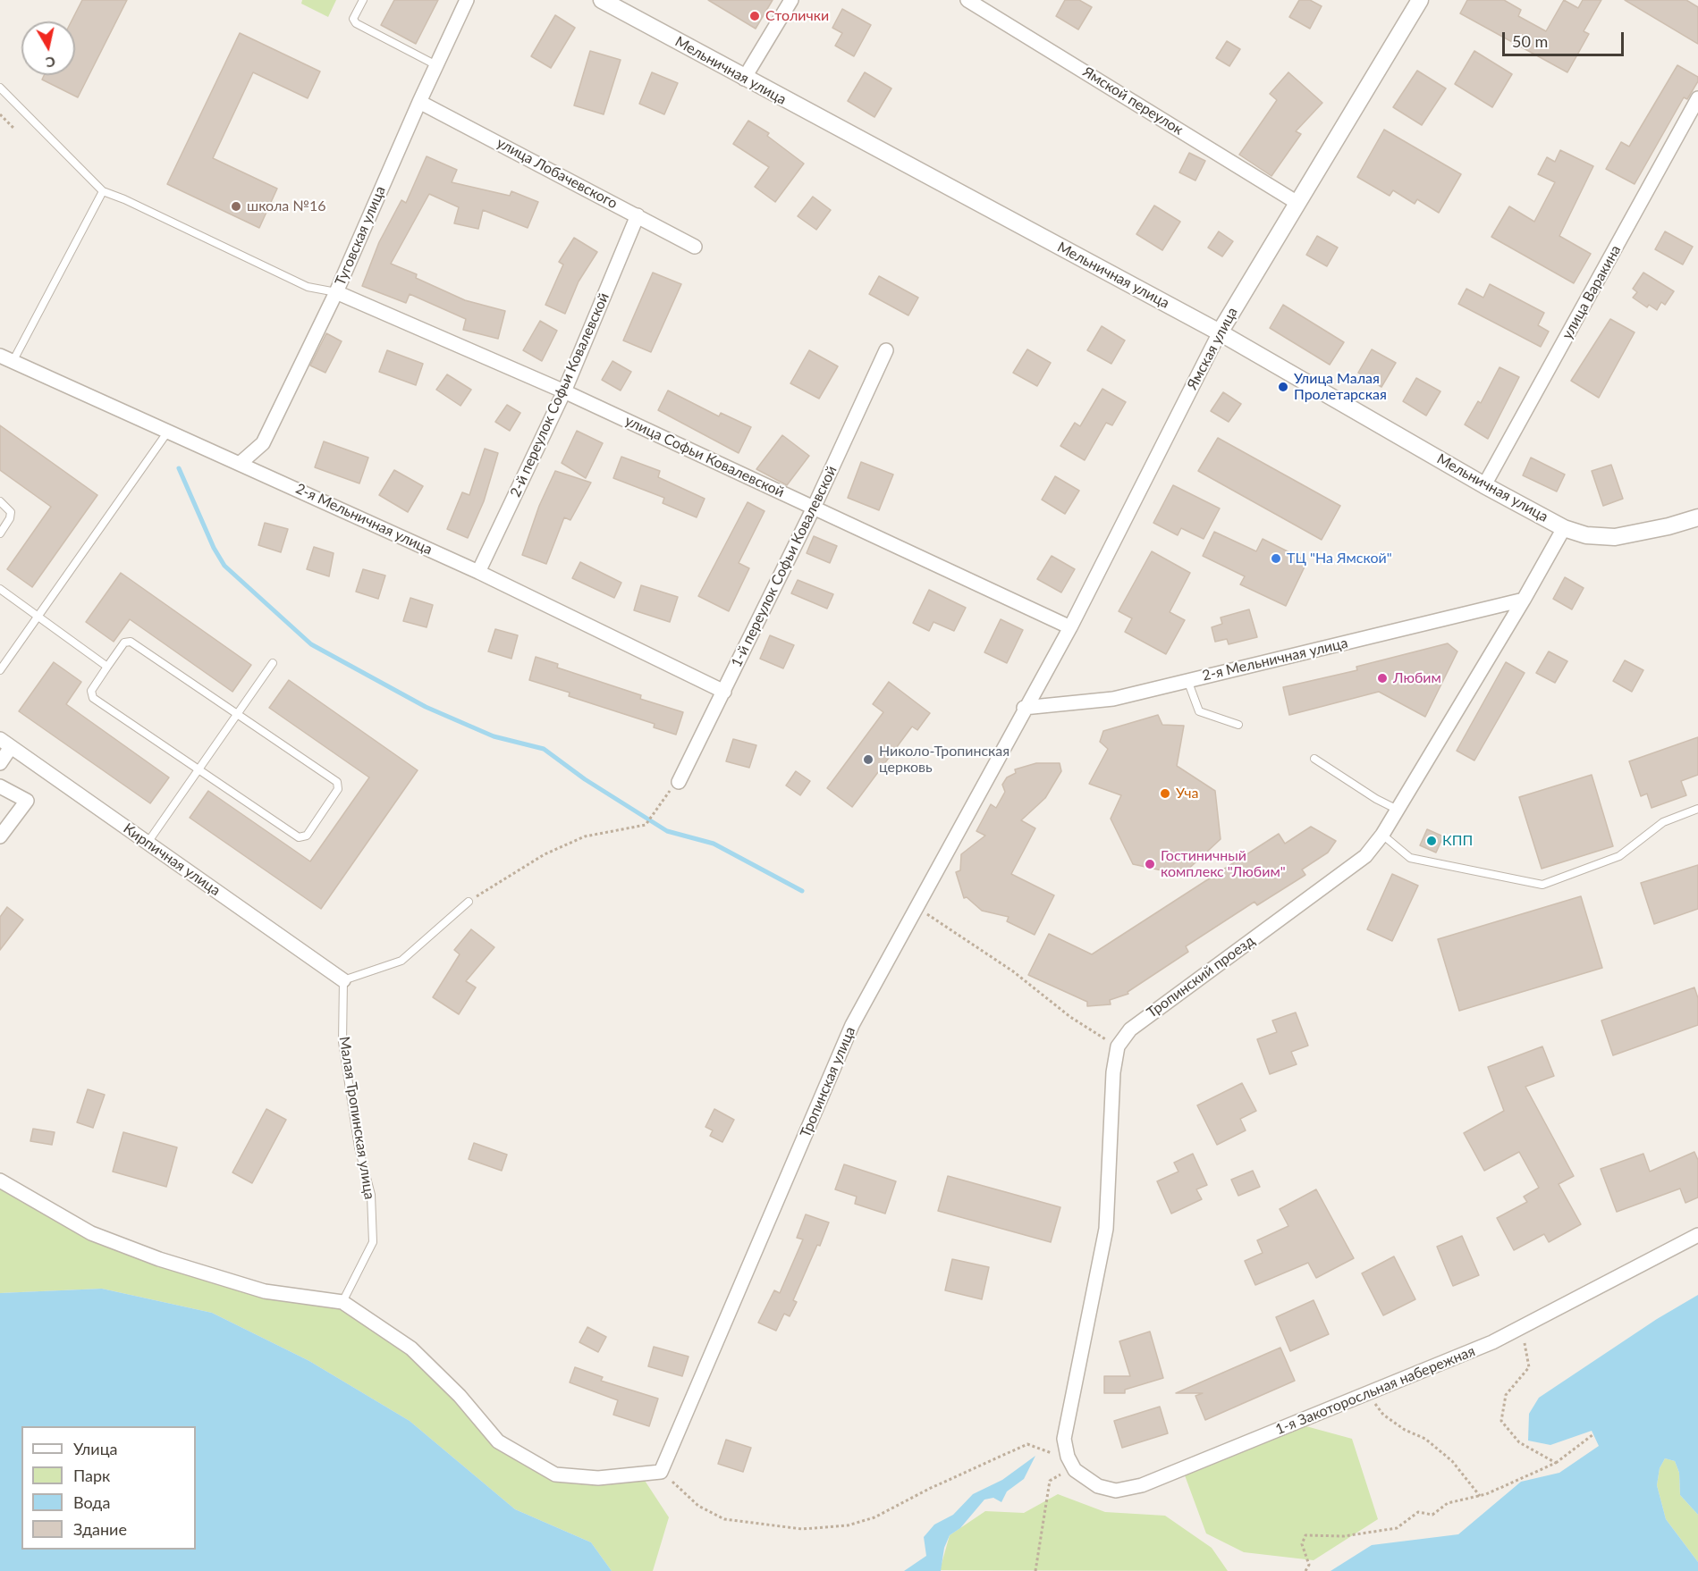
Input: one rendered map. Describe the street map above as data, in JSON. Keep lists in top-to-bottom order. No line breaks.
{"streets":{"street":["Мельничная улица","Ямской переулок","улица Лобачевского","Туговская улица","улица Варакина","Ямская улица","2-й переулок Софьи Ковалевской","улица Софьи Ковалевской","2-я Мельничная улица","1-й переулок Софьи Ковалевской","Кирпичная улица","Тропинский проезд","Тропинская улица","1-я Закоторосльная набережная"],"lane":["Малая Тропинская улица"]},"crossings":[["Мельничная улица","улица Варакина"],["Мельничная улица","Ямская улица"],["Мельничная улица","Тропинский проезд"],["Ямской переулок","Ямская улица"],["улица Лобачевского","Туговская улица"],["улица Лобачевского","2-й переулок Софьи Ковалевской"],["Туговская улица","улица Софьи Ковалевской"],["Туговская улица","2-я Мельничная улица"],["Ямская улица","улица Софьи Ковалевской"],["Ямская улица","2-я Мельничная улица"],["Ямская улица","Тропинская улица"],["2-й переулок Софьи Ковалевской","улица Софьи Ковалевской"],["2-й переулок Софьи Ковалевской","2-я Мельничная улица"],["улица Софьи Ковалевской","1-й переулок Софьи Ковалевской"],["2-я Мельничная улица","1-й переулок Софьи Ковалевской"],["2-я Мельничная улица","Тропинский проезд"],["2-я Мельничная улица","Тропинская улица"],["Кирпичная улица","Малая Тропинская улица"],["Тропинский проезд","1-я Закоторосльная набережная"]],"places":["Столички","школа №16","Улица Малая Пролетарская","ТЦ \"На Ямской\"","Любим","Николо-Тропинская церковь","Уча","КПП","Гостиничный комплекс \"Любим\""],"legend":["Улица","Парк","Вода","Здание"],"scale_bar":"50 m","north":"bottom"}
